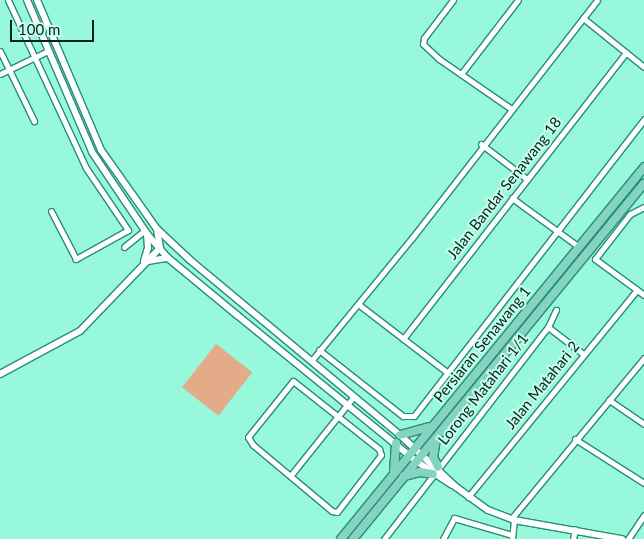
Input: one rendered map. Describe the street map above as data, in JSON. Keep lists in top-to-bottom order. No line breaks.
{"streets":{"main road":["Persiaran Senawang 1"],"street":["Jalan Bandar Senawang 18","Jalan Matahari 2","Lorong Matahari 1/1"]},"scale_bar":"100 m"}
